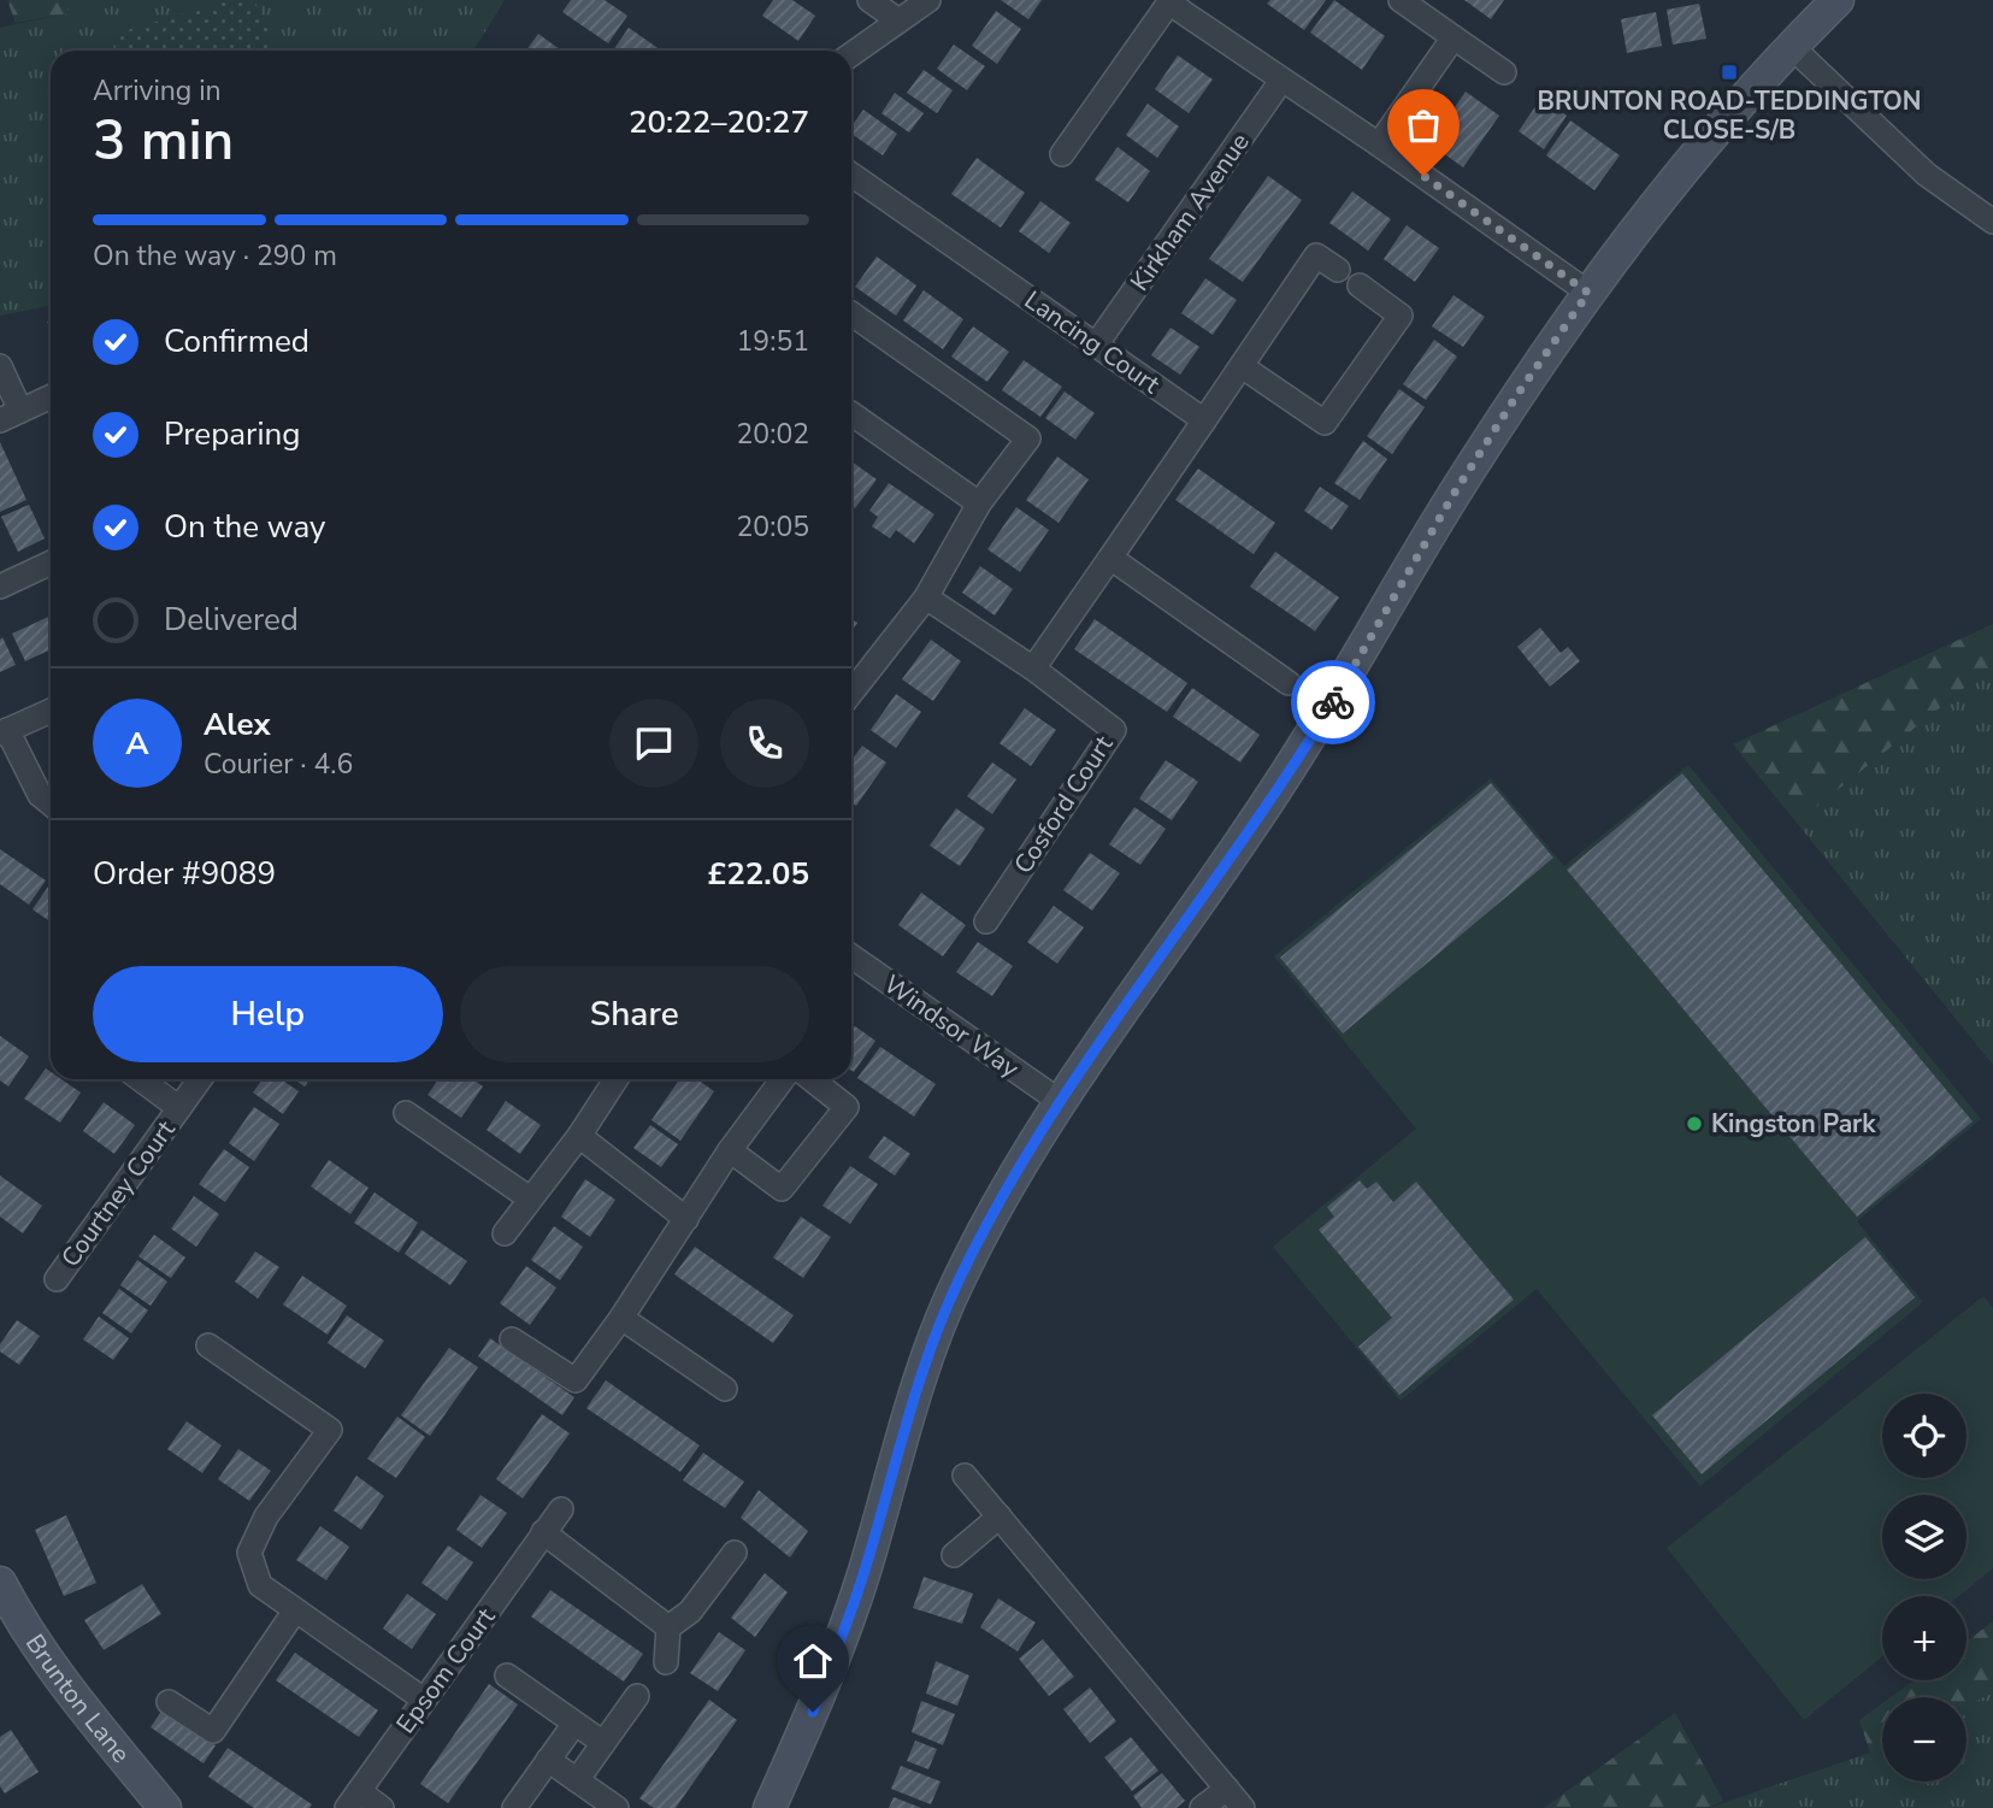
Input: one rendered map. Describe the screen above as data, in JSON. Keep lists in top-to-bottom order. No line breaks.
{"streets":{"street":["Kirkham Avenue","Lancing Court","Cosford Court","Windsor Way","Courtney Court","Epsom Court","Brunton Lane"]},"crossings":[["Kirkham Avenue","Lancing Court"]],"places":{"transit":["BRUNTON ROAD-TEDDINGTON CLOSE-S/B"],"other":["Kingston Park"]},"page":{"heading":["3 min","Arriving in","20:22–20:27"],"panel":["Alex","Courier · 4.6","Order #9089","£22.05"],"bar":"On the way · 290 m","list":[["Confirmed","19:51"],["Preparing","20:02"],["On the way","20:05"],"Delivered"],"round":"A","buttons":["Help","Share"],"map_buttons":["+","−"]}}
